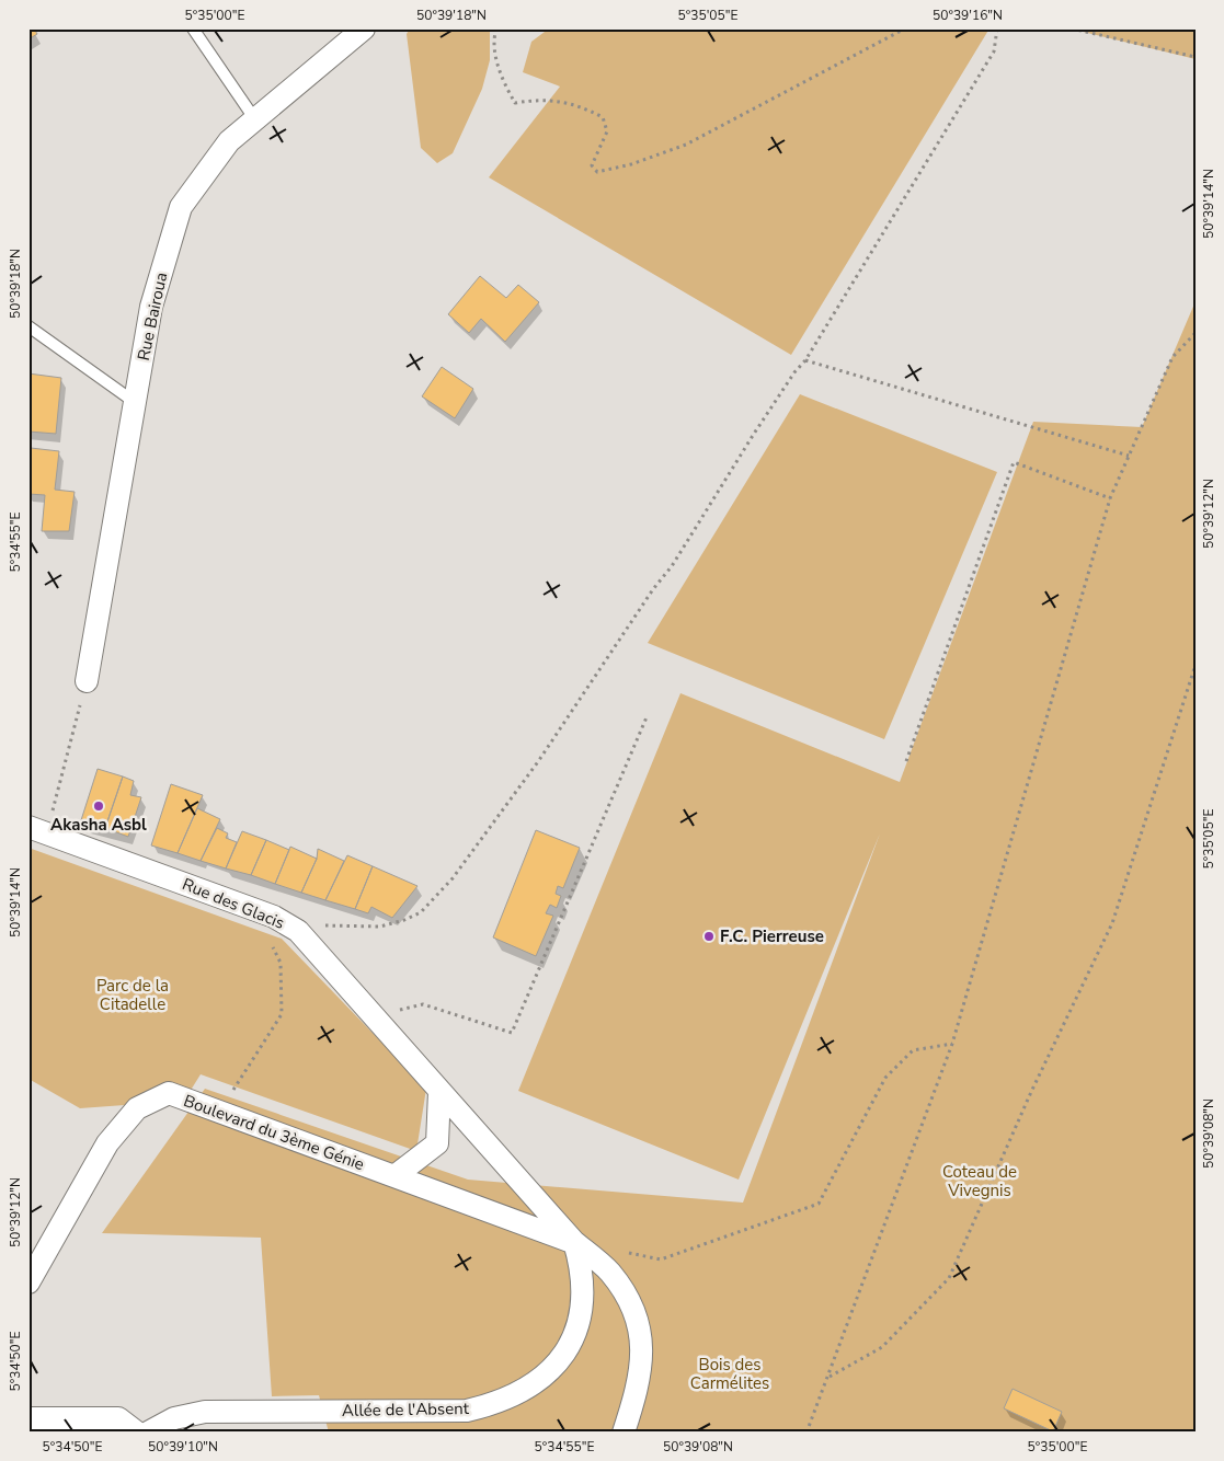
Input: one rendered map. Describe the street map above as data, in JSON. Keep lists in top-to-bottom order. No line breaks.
{"streets":{"street":["Rue Bairoua","Rue des Glacis","Boulevard du 3ème Génie","Allée de l'Absent"]},"crossings":[["Rue des Glacis","Boulevard du 3ème Génie"],["Rue des Glacis","Allée de l'Absent"],["Boulevard du 3ème Génie","Allée de l'Absent"]],"parks":["Parc de la Citadelle","Coteau de Vivegnis","Bois des Carmélites"],"places":["Akasha Asbl","F.C. Pierreuse"],"coordinates":["5°35'00\"E","50°39'18\"N","5°35'05\"E","50°39'16\"N","50°39'14\"N","50°39'12\"N","5°34'55\"E","50°39'08\"N","5°34'50\"E","50°39'10\"N"]}
